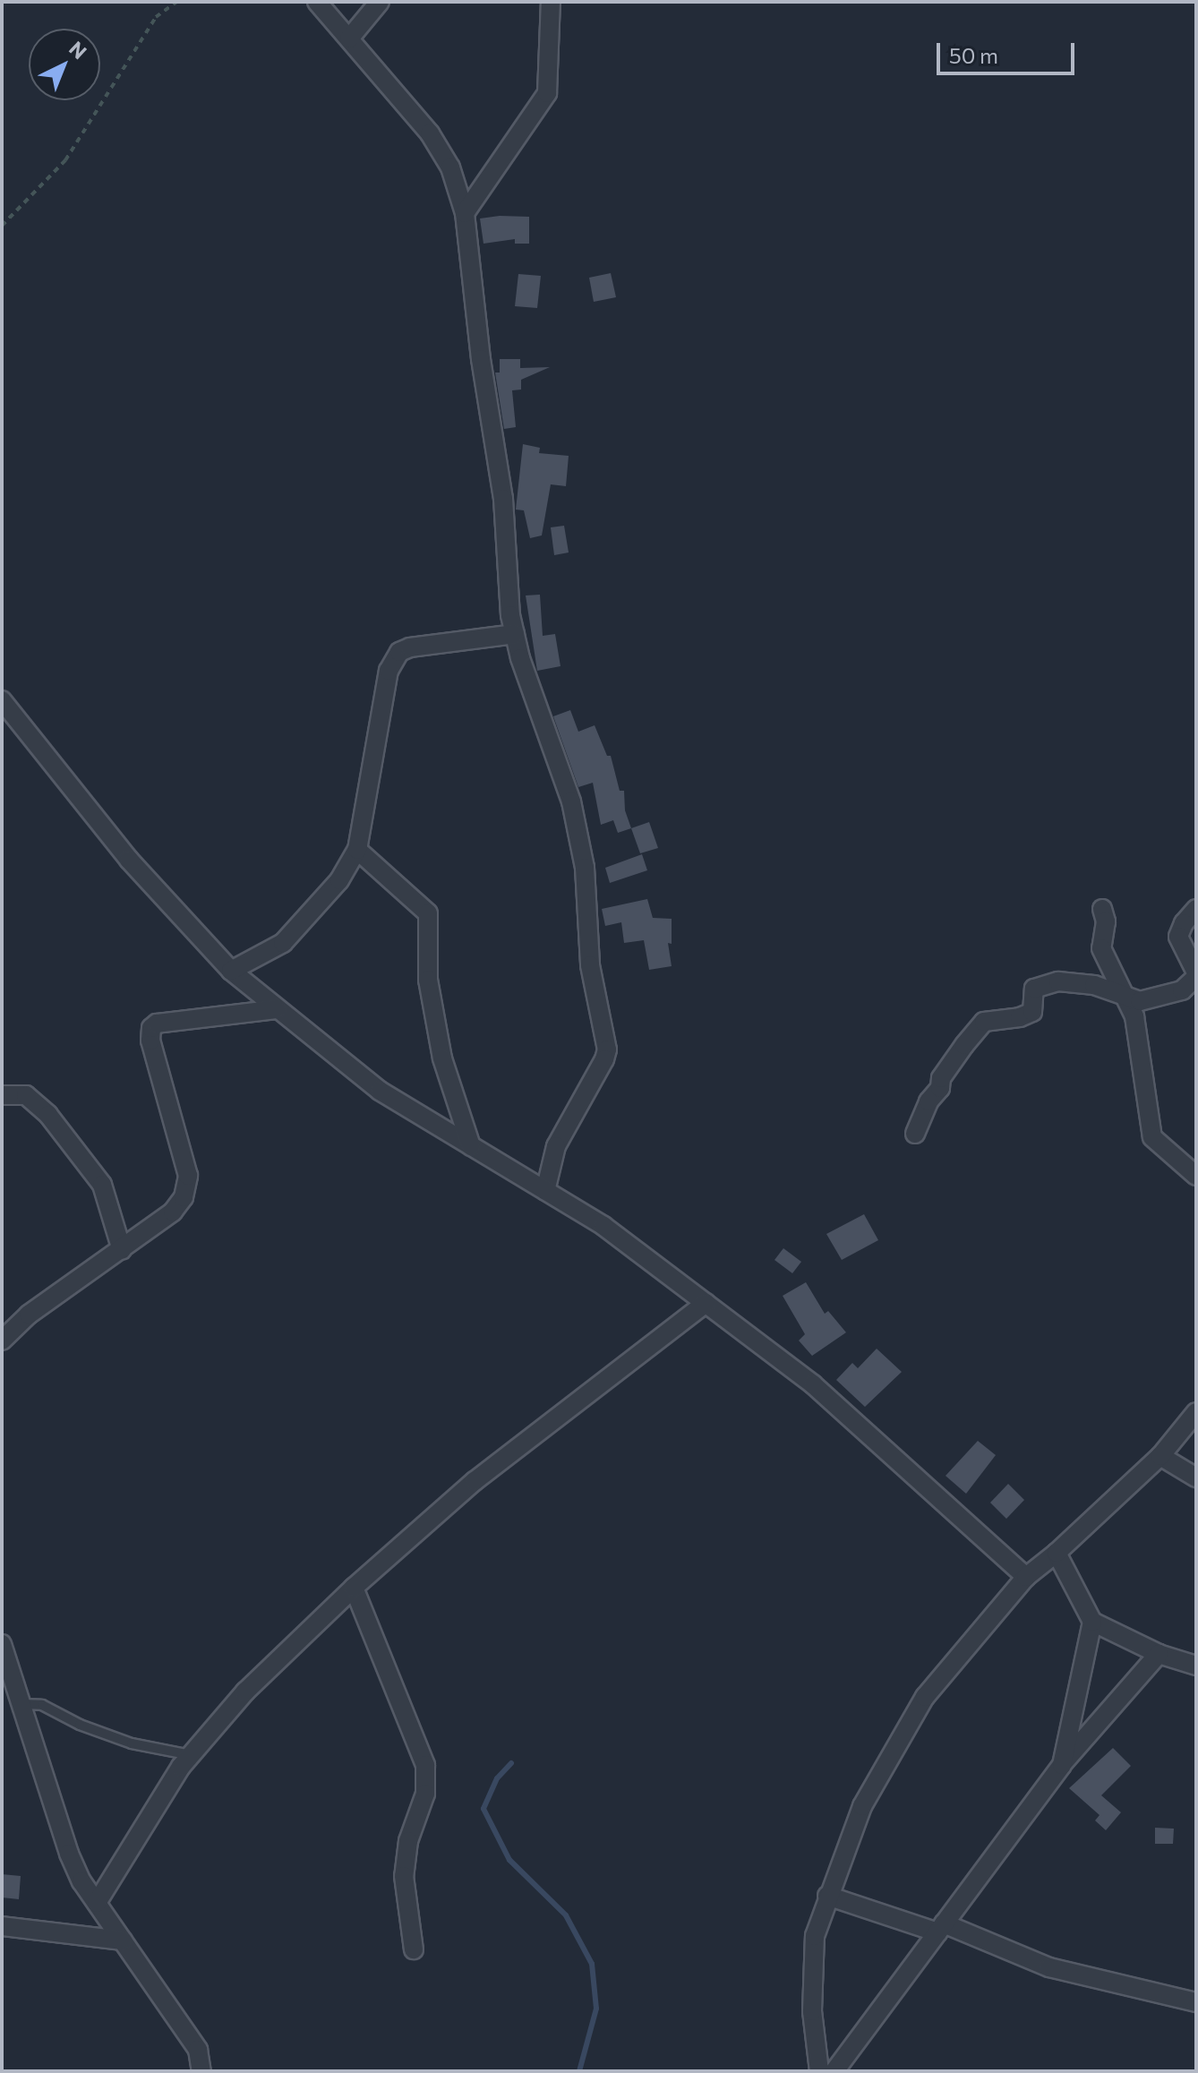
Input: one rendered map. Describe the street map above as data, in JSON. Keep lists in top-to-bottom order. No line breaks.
{"scale_bar":"50 m","north":"top right"}
